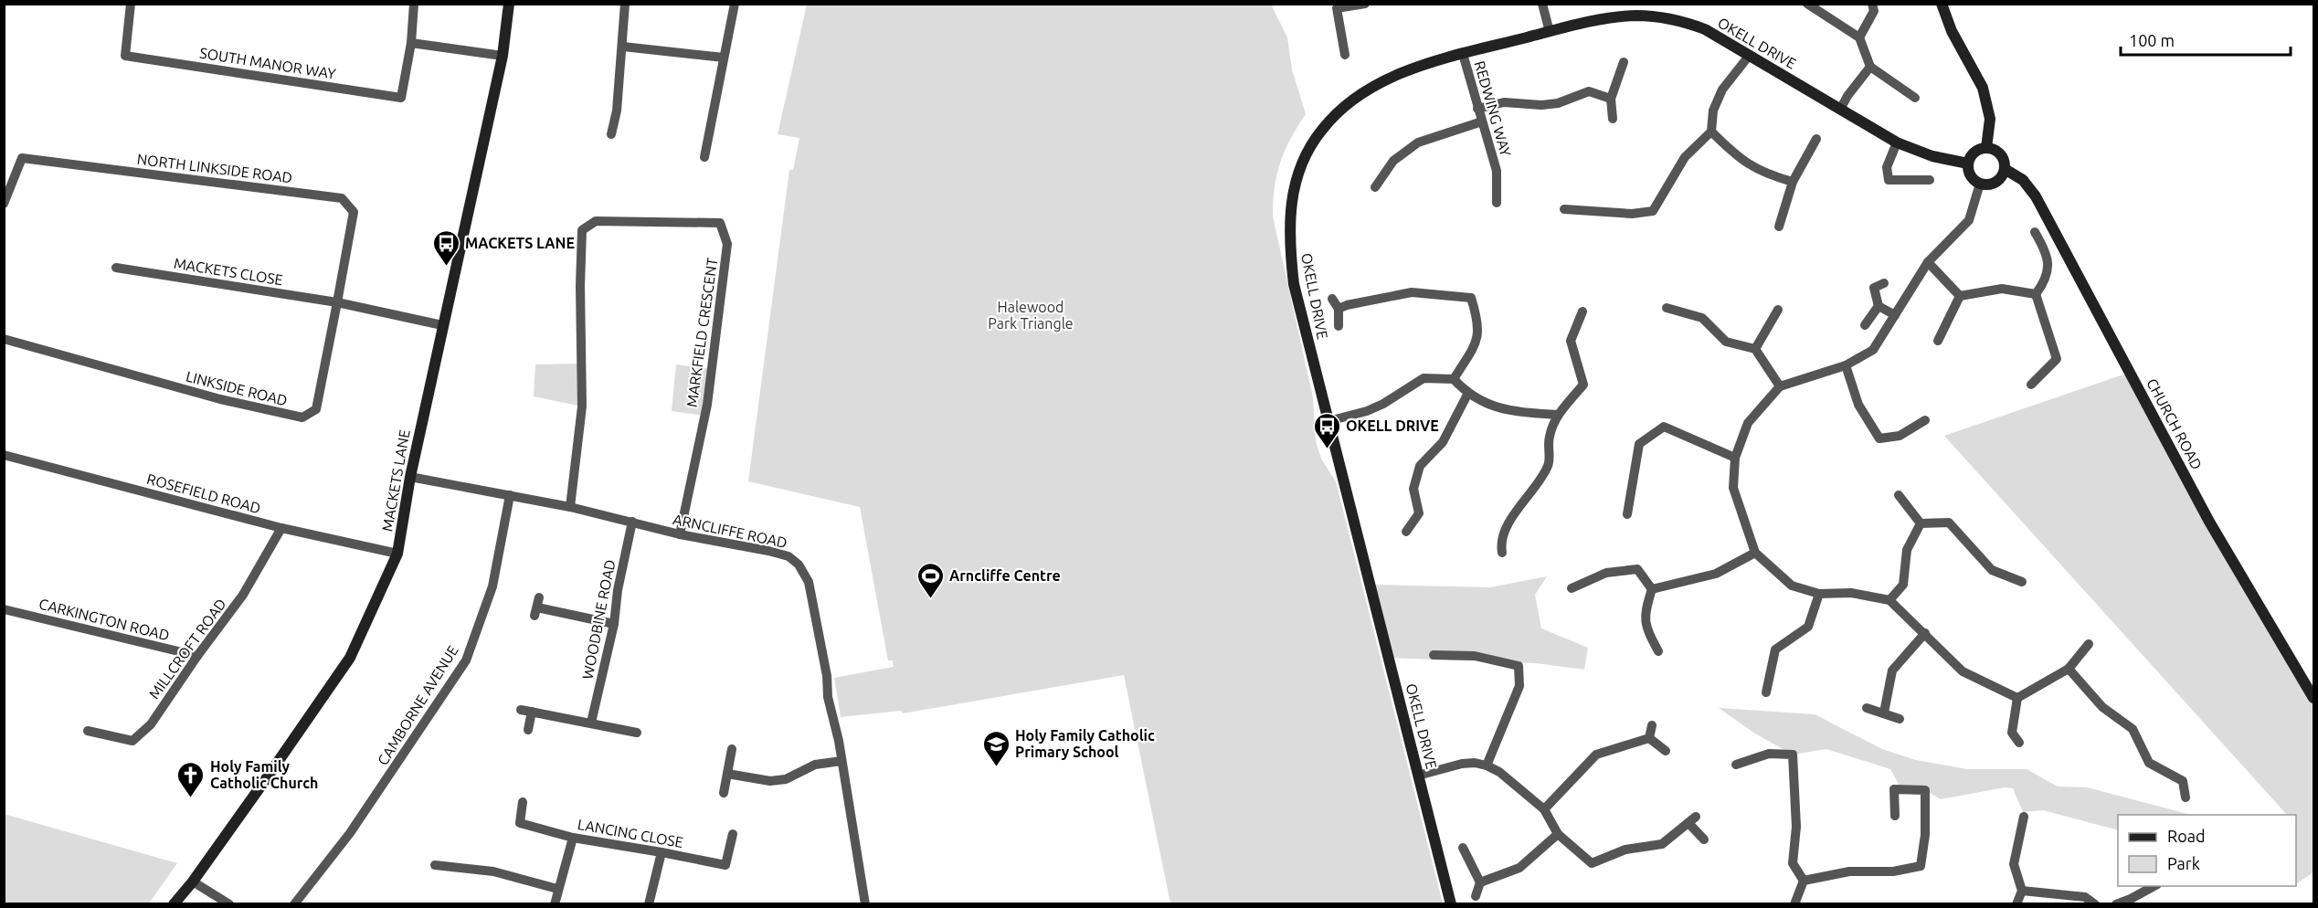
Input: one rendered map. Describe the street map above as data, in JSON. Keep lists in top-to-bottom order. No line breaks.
{"streets":{"street":["OKELL DRIVE","SOUTH MANOR WAY","REDWING WAY","NORTH LINKSIDE ROAD","MACKETS CLOSE","MARKFIELD CRESCENT","LINKSIDE ROAD","CHURCH ROAD","MACKETS LANE","ROSEFIELD ROAD","ARNCLIFFE ROAD","CARKINGTON ROAD","WOODBINE ROAD","MILLCROFT ROAD","CAMBORNE AVENUE","LANCING CLOSE"]},"crossings":[["OKELL DRIVE","REDWING WAY"],["OKELL DRIVE","CHURCH ROAD"],["NORTH LINKSIDE ROAD","MACKETS CLOSE"],["NORTH LINKSIDE ROAD","LINKSIDE ROAD"],["MACKETS CLOSE","LINKSIDE ROAD"],["MARKFIELD CRESCENT","ARNCLIFFE ROAD"],["MACKETS LANE","ROSEFIELD ROAD"],["MACKETS LANE","ARNCLIFFE ROAD"],["ROSEFIELD ROAD","MILLCROFT ROAD"],["ARNCLIFFE ROAD","WOODBINE ROAD"],["ARNCLIFFE ROAD","CAMBORNE AVENUE"],["CARKINGTON ROAD","MILLCROFT ROAD"]],"parks":["Halewood Park Triangle"],"places":{"bus stop":["MACKETS LANE","OKELL DRIVE"],"sports":["Arncliffe Centre"],"school or university":["Holy Family Catholic Primary School"],"church":["Holy Family Catholic Church"]},"legend":["Road","Park"],"scale_bar":"100 m"}
